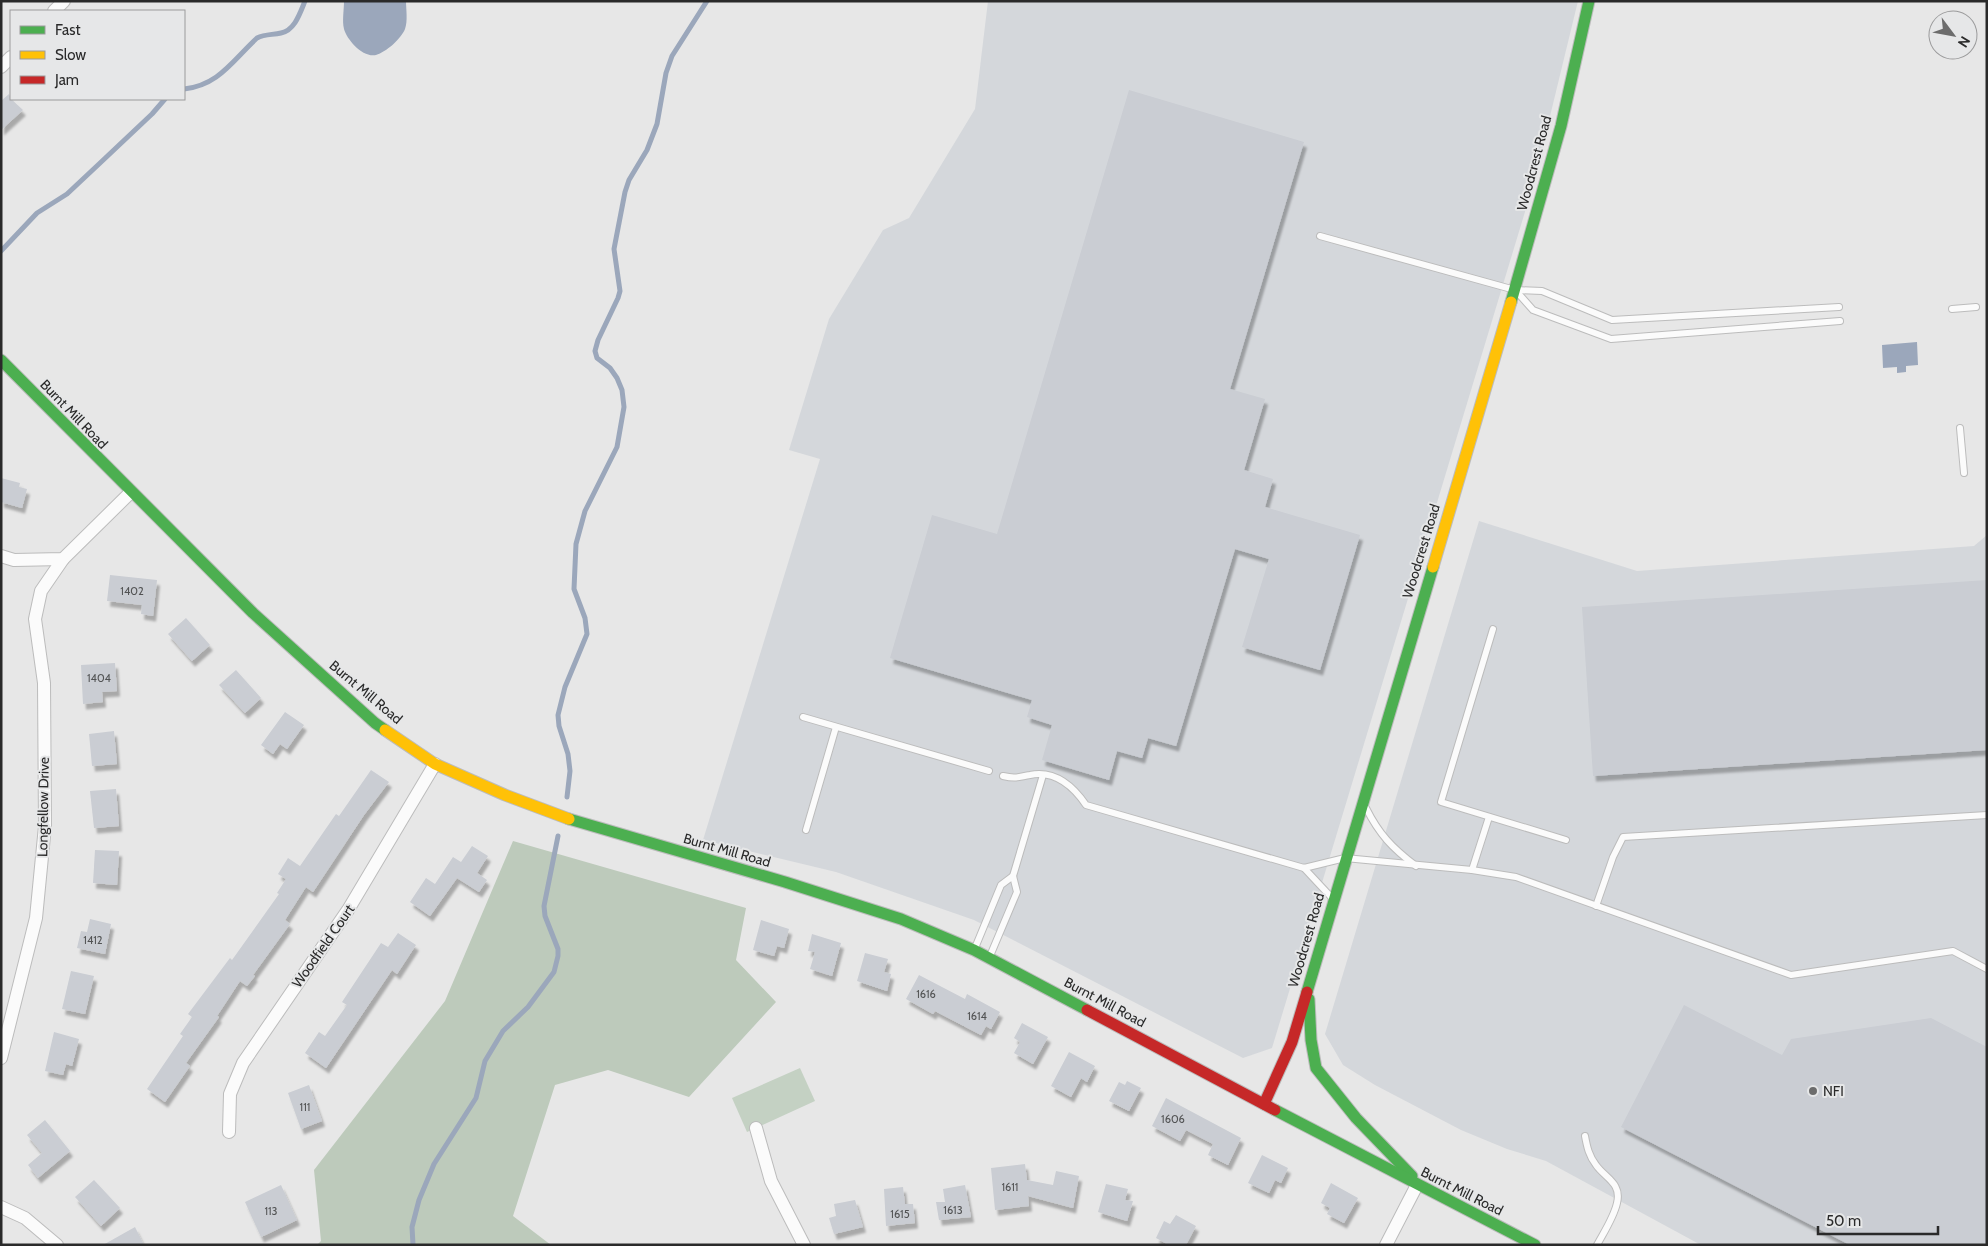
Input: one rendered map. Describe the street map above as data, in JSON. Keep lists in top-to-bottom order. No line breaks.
{"streets":{"main road":["Woodcrest Road","Burnt Mill Road"],"street":["Longfellow Drive","Woodfield Court"]},"crossings":[["Woodcrest Road","Burnt Mill Road"],["Burnt Mill Road","Longfellow Drive"],["Burnt Mill Road","Woodfield Court"]],"places":["NFI"],"house_numbers":["1402","1404","1412","1616","1614","111","1606","1611","1613","113","1615"],"legend":["Fast","Slow","Jam"],"scale_bar":"50 m","north":"bottom right"}
